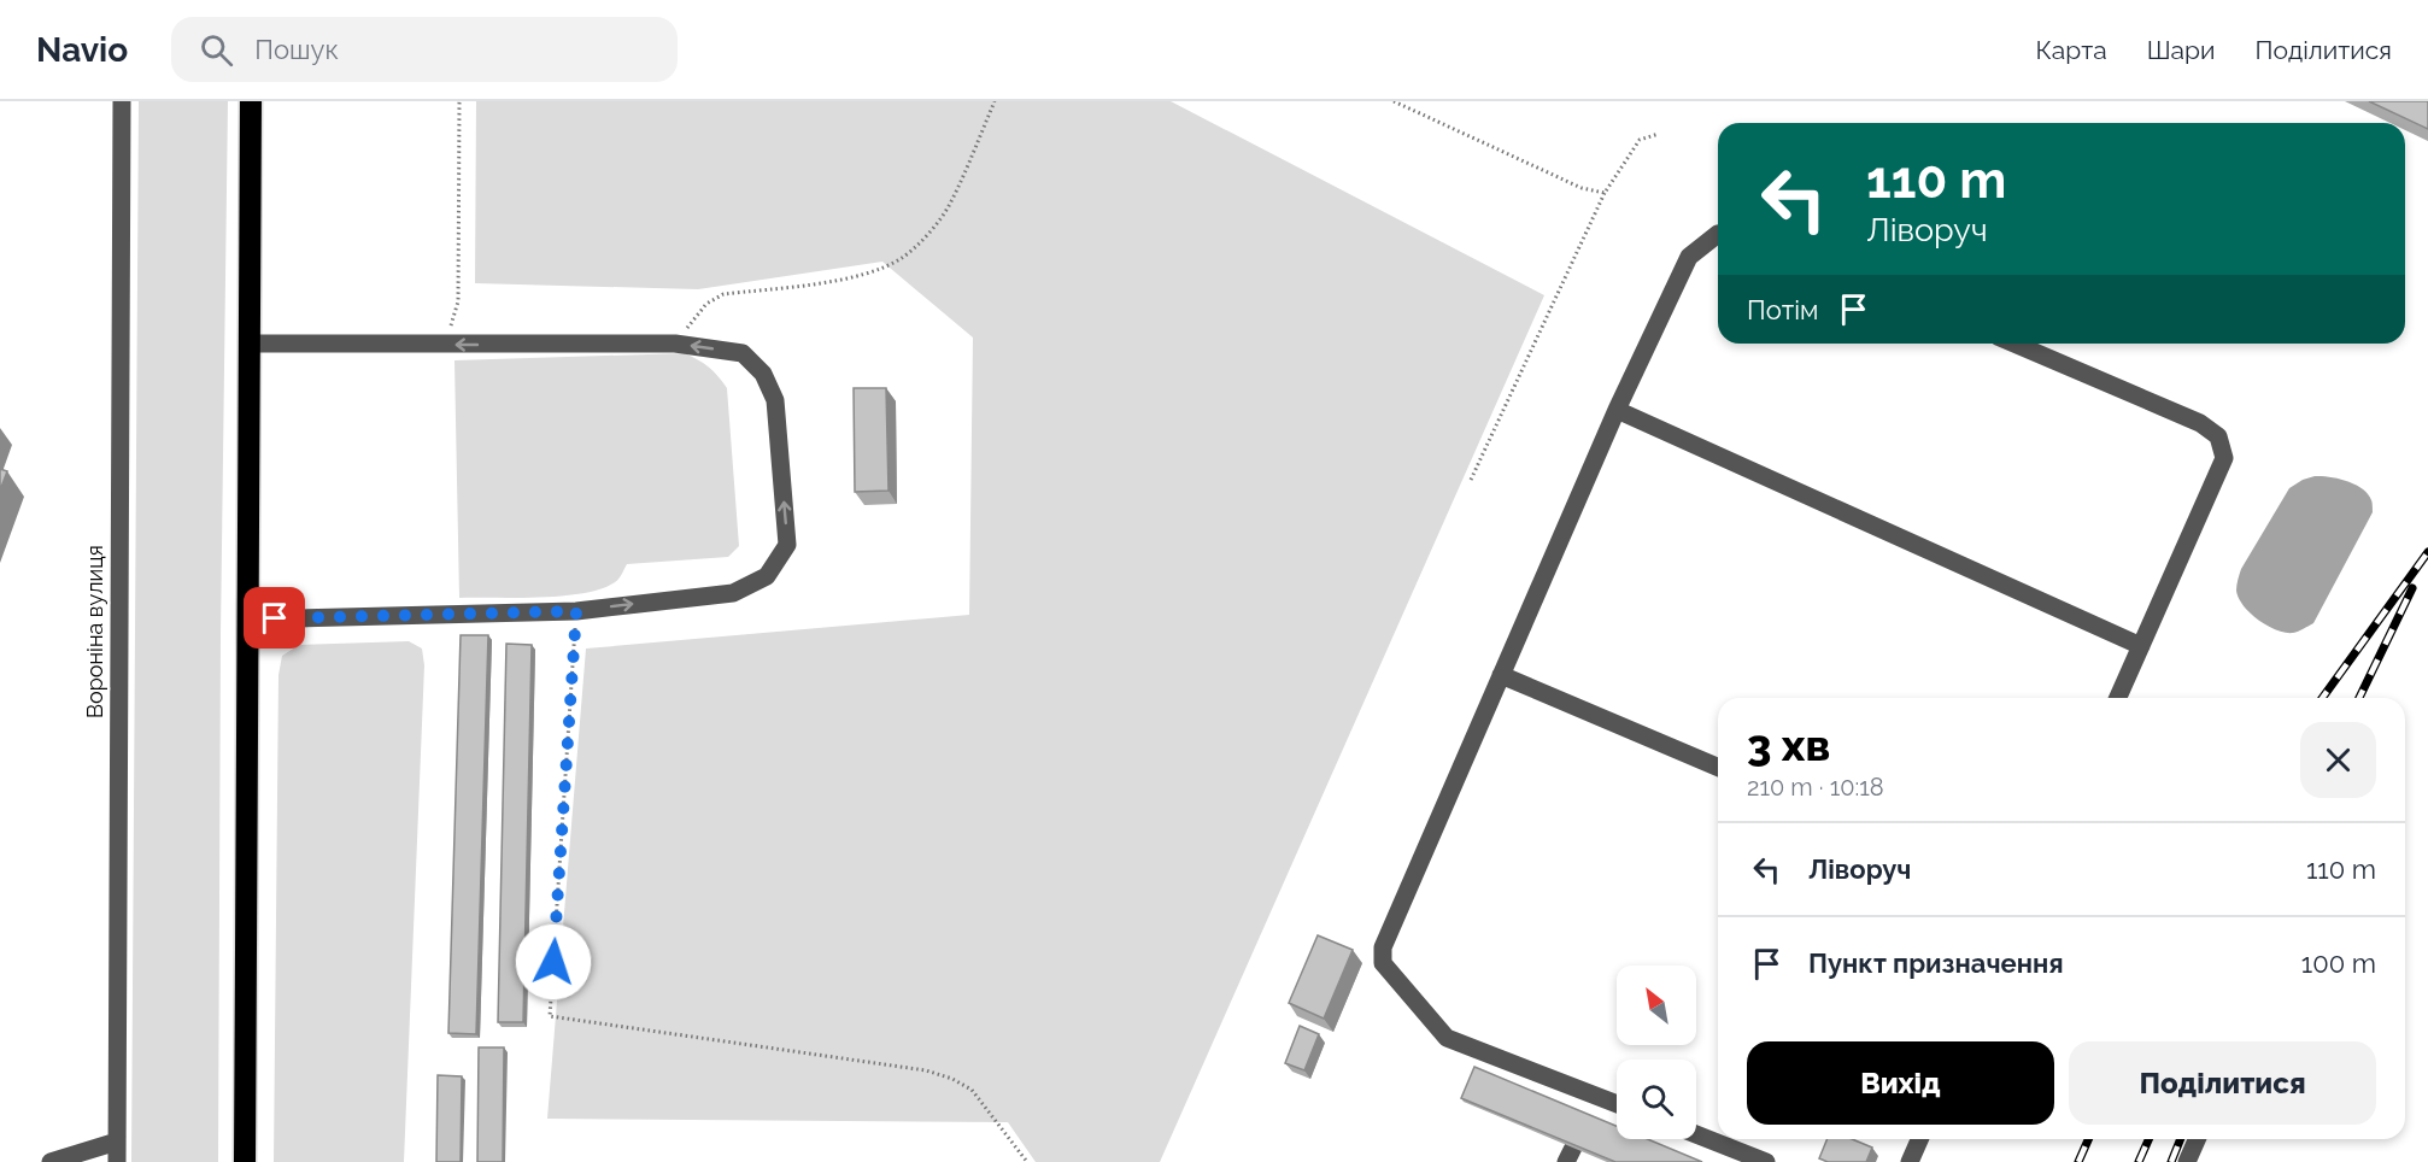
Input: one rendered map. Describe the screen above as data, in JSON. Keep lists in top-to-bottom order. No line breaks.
{"streets":{"street":["Вороніна вулиця"]},"north":"top left","page":{"header":"Navio","search":"Пошук","nav":["Карта","Шари","Поділитися"],"turn":["110 m","Ліворуч"],"then":"Потім","heading":["3 хв","210 m · 10:18"],"list":[{"name":"Ліворуч","value":"110 m"},{"name":"Пункт призначення","value":"100 m"}],"buttons":["Вихід","Поділитися"]}}
